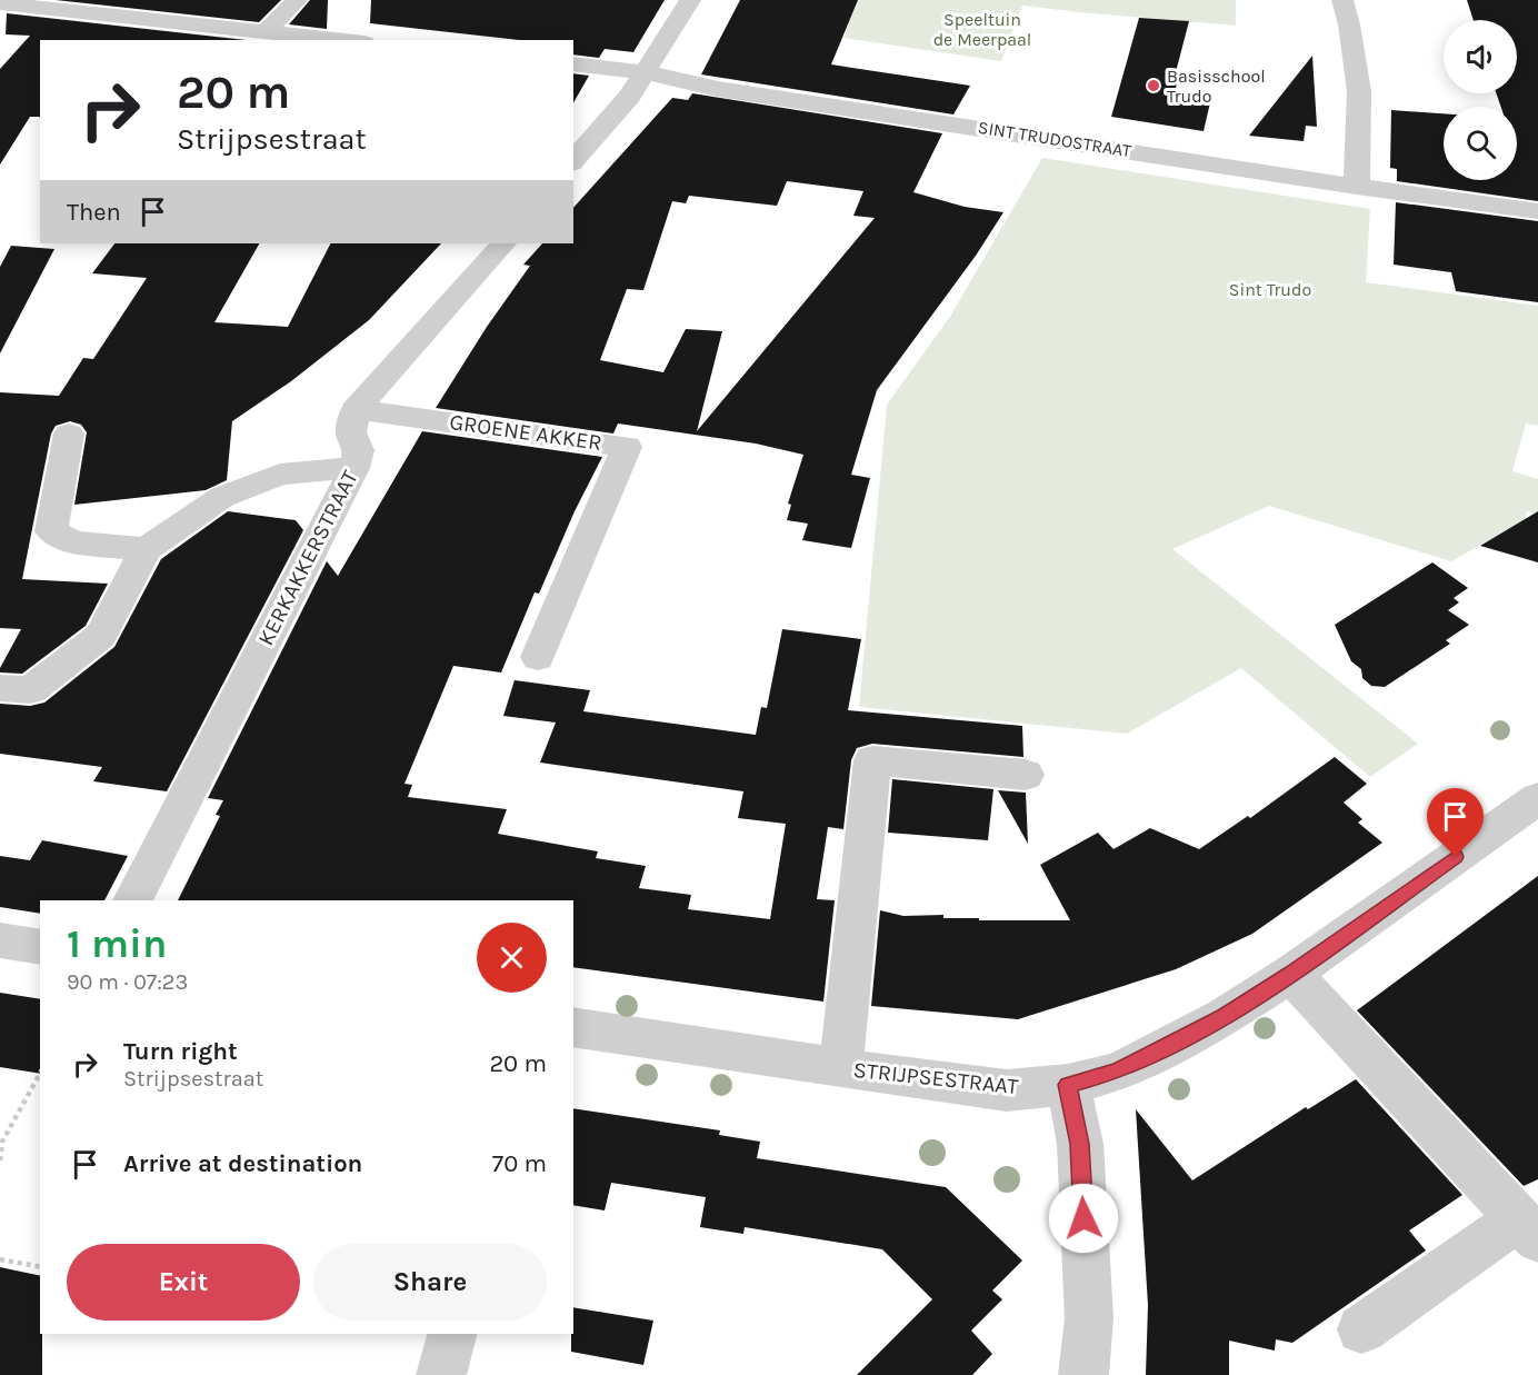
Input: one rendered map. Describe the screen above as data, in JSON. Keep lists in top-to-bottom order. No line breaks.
{"streets":{"street":["SINT TRUDOSTRAAT","GROENE AKKER","KERKAKKERSTRAAT","STRIJPSESTRAAT"]},"crossings":[["GROENE AKKER","KERKAKKERSTRAAT"]],"parks":["Speeltuin de Meerpaal","Sint Trudo"],"places":["Basisschool Trudo"],"page":{"turn":["20 m","Strijpsestraat"],"then":"Then","heading":["1 min","90 m · 07:23"],"list":[{"name":"Turn right","note":"Strijpsestraat","value":"20 m"},{"name":"Arrive at destination","value":"70 m"}],"buttons":["Exit","Share"]}}
